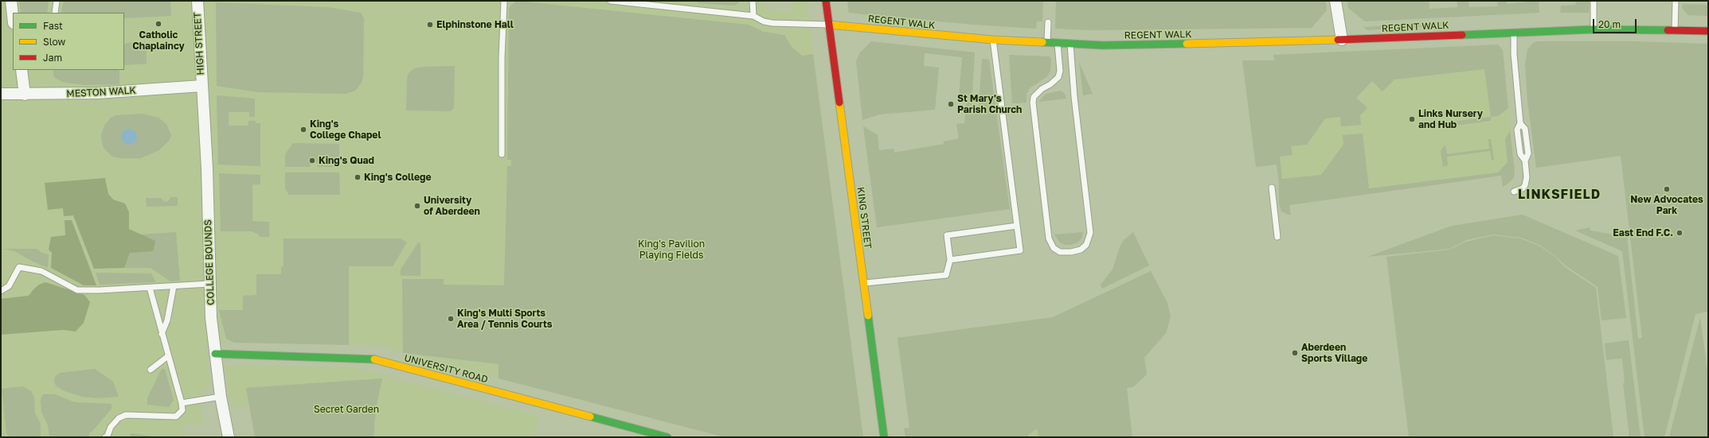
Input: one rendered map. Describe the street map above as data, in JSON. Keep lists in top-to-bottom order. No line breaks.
{"streets":{"street":["REGENT WALK","HIGH STREET","MESTON WALK","KING STREET","COLLEGE BOUNDS","UNIVERSITY ROAD"]},"crossings":[["REGENT WALK","KING STREET"],["HIGH STREET","MESTON WALK"],["HIGH STREET","COLLEGE BOUNDS"],["MESTON WALK","COLLEGE BOUNDS"],["COLLEGE BOUNDS","UNIVERSITY ROAD"]],"districts":["LINKSFIELD"],"parks":["King's Pavilion Playing Fields","Secret Garden"],"places":["Catholic Chaplaincy","Elphinstone Hall","St Mary's Parish Church","Links Nursery and Hub","King's College Chapel","King's Quad","King's College","New Advocates Park","University of Aberdeen","East End F.C.","King's Multi Sports Area / Tennis Courts","Aberdeen Sports Village"],"legend":["Fast","Slow","Jam"],"scale_bar":"20 m"}
